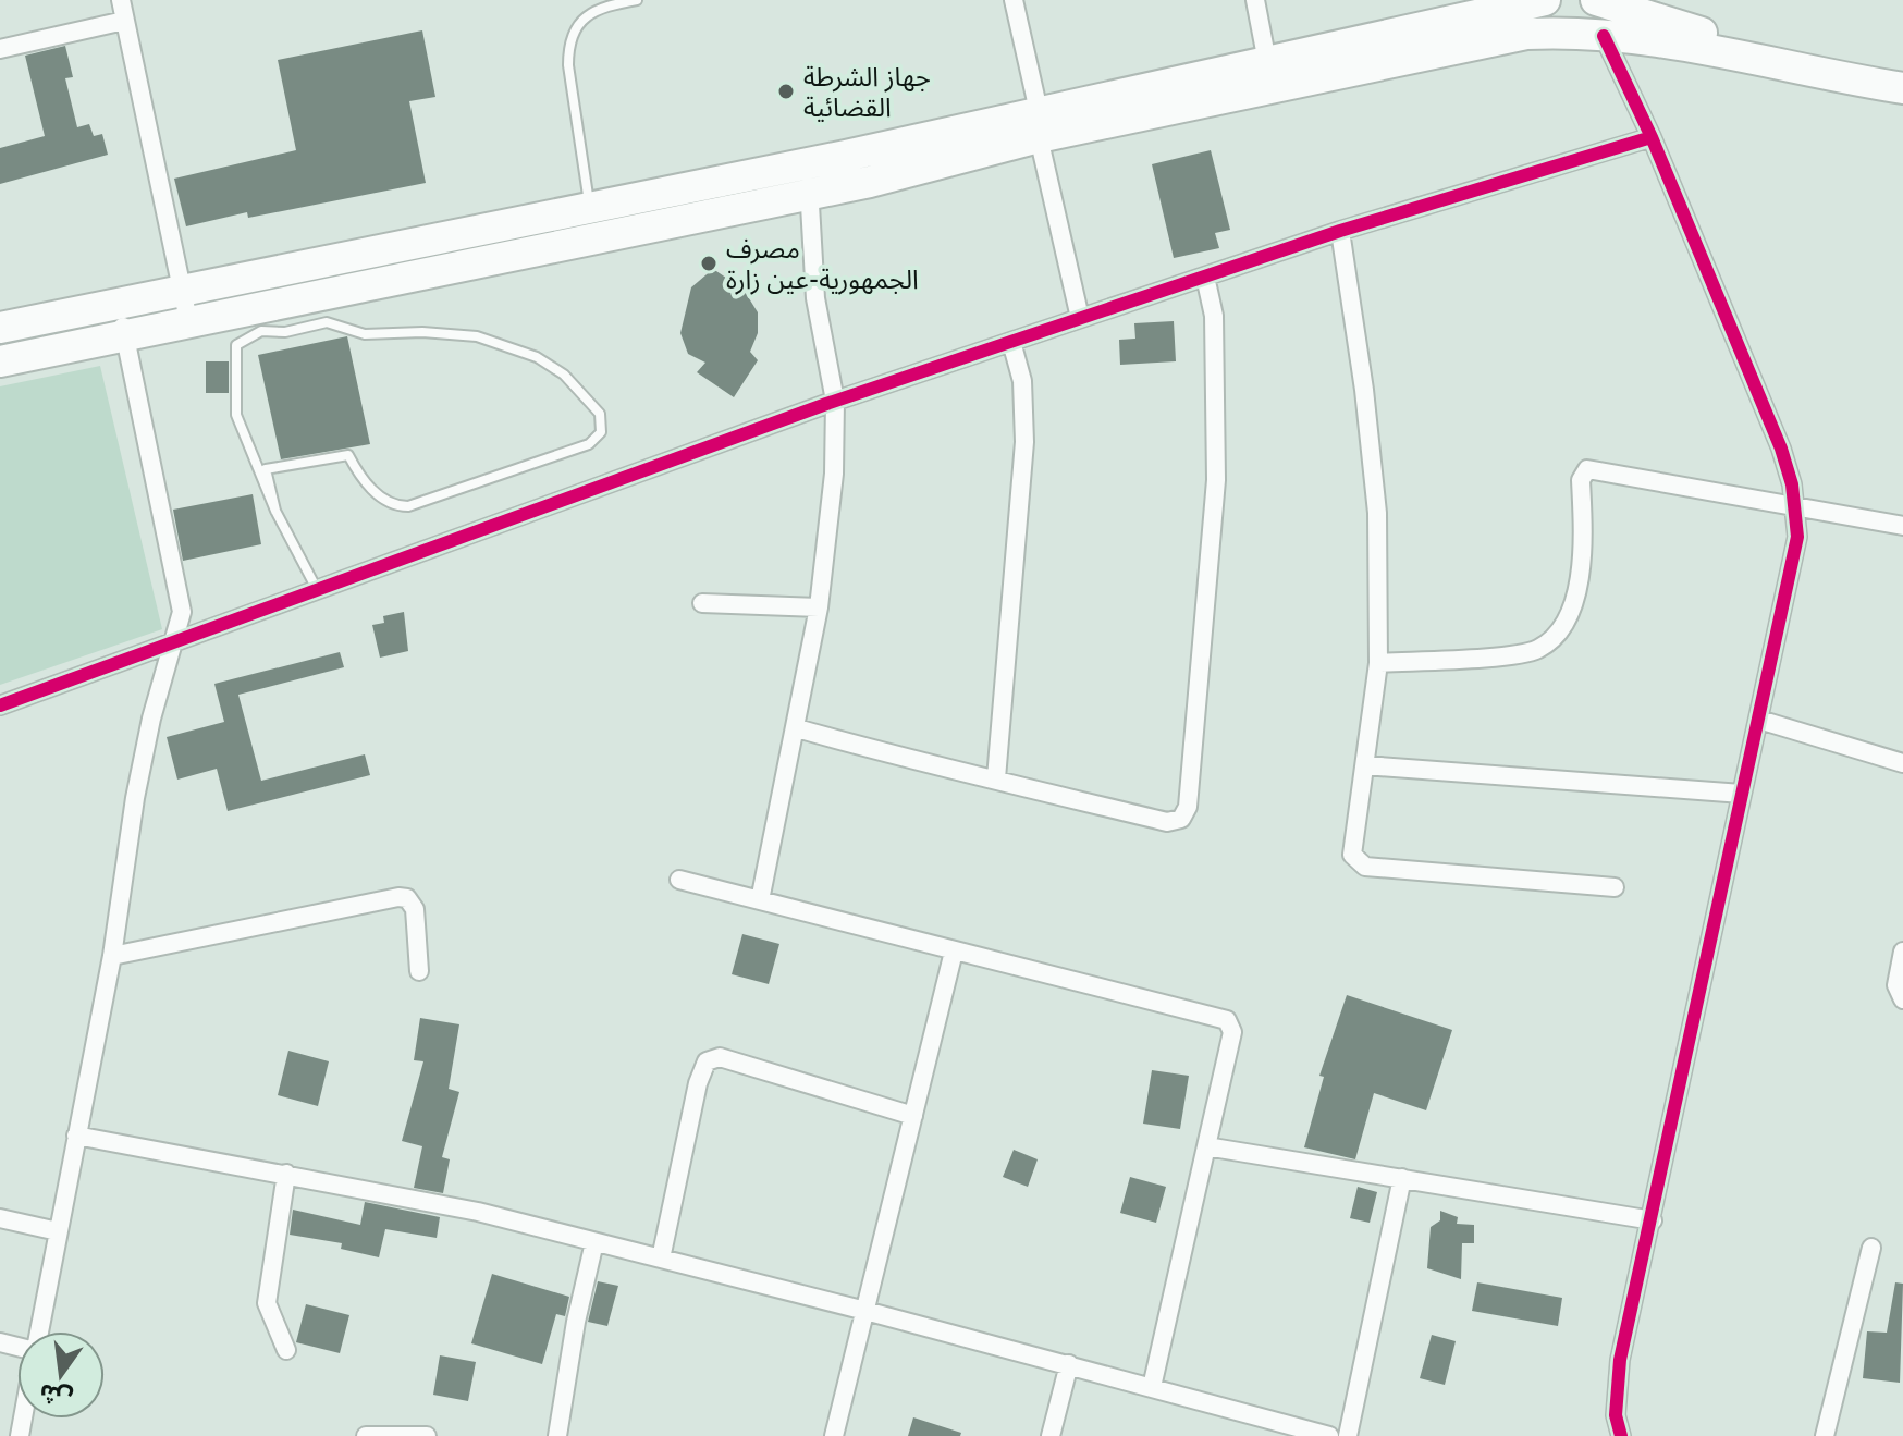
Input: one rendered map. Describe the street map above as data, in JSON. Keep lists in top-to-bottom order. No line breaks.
{"places":["جهاز الشرطة القضائية","مصرف الجمهورية-عين زارة"],"north":"bottom"}
